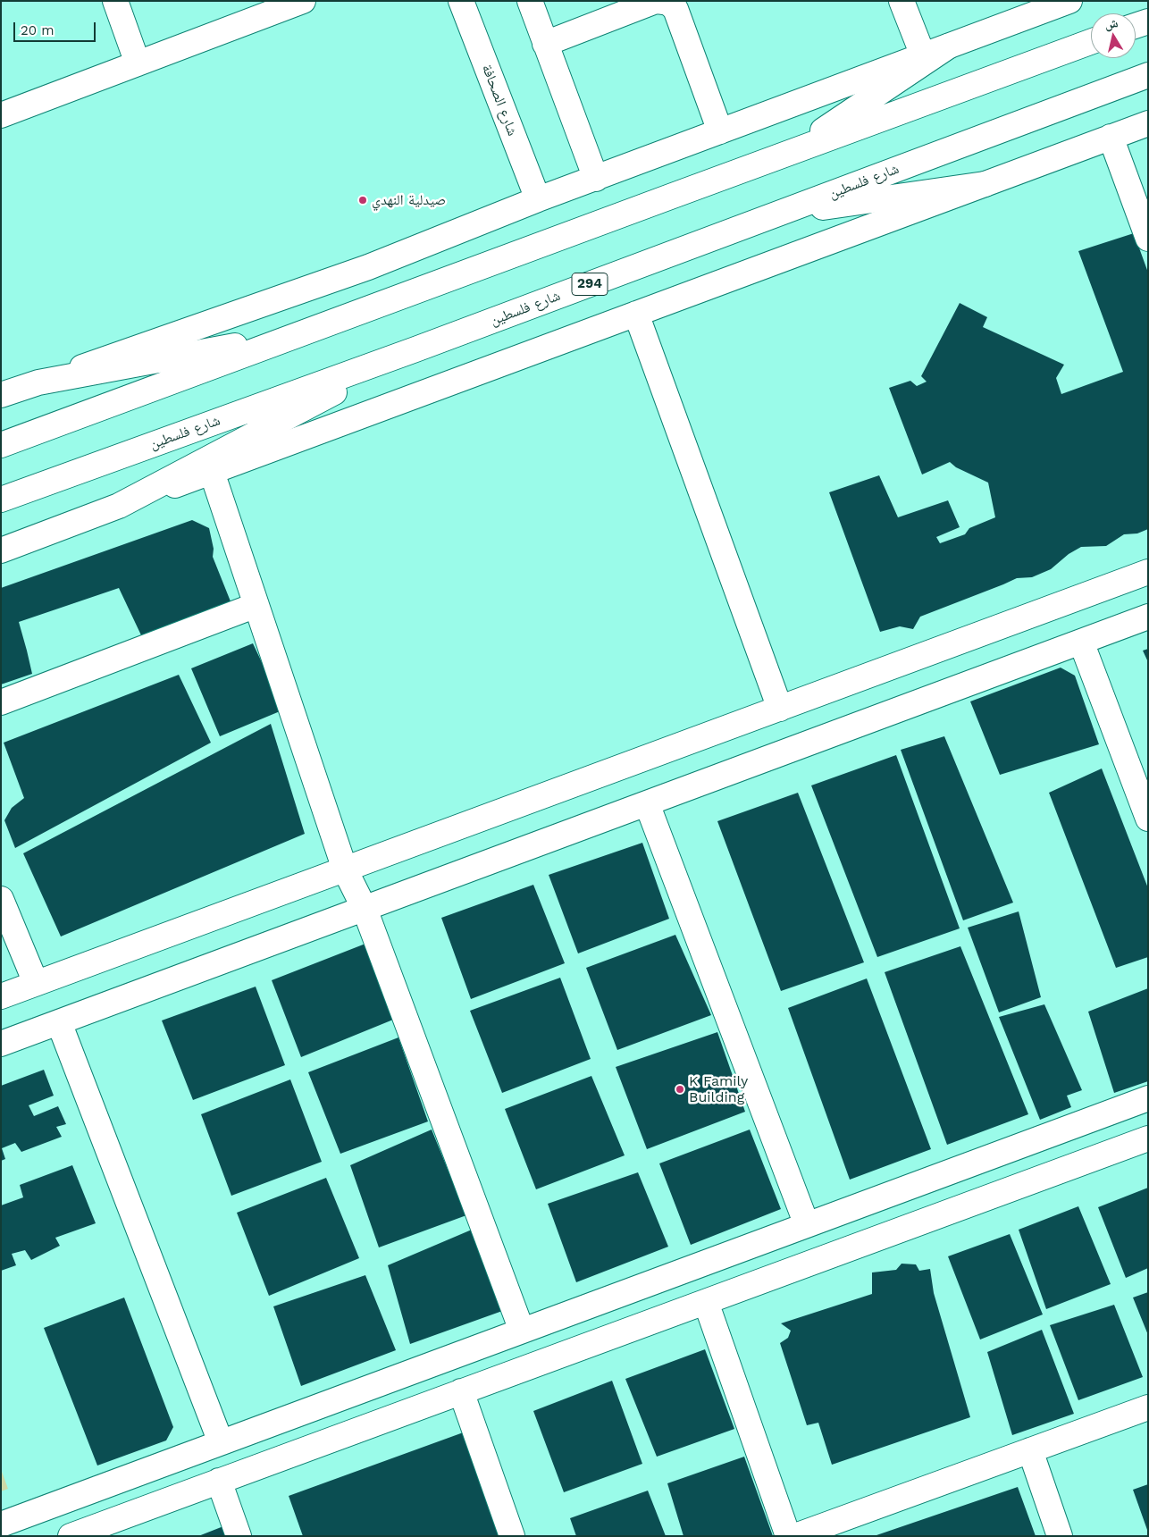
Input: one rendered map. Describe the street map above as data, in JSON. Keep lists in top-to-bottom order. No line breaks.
{"streets":{"street":["شارع الصحافة","شارع فلسطين","294"]},"places":["صيدلية النهدي","K Family Building"],"scale_bar":"20 m","north":"top"}
